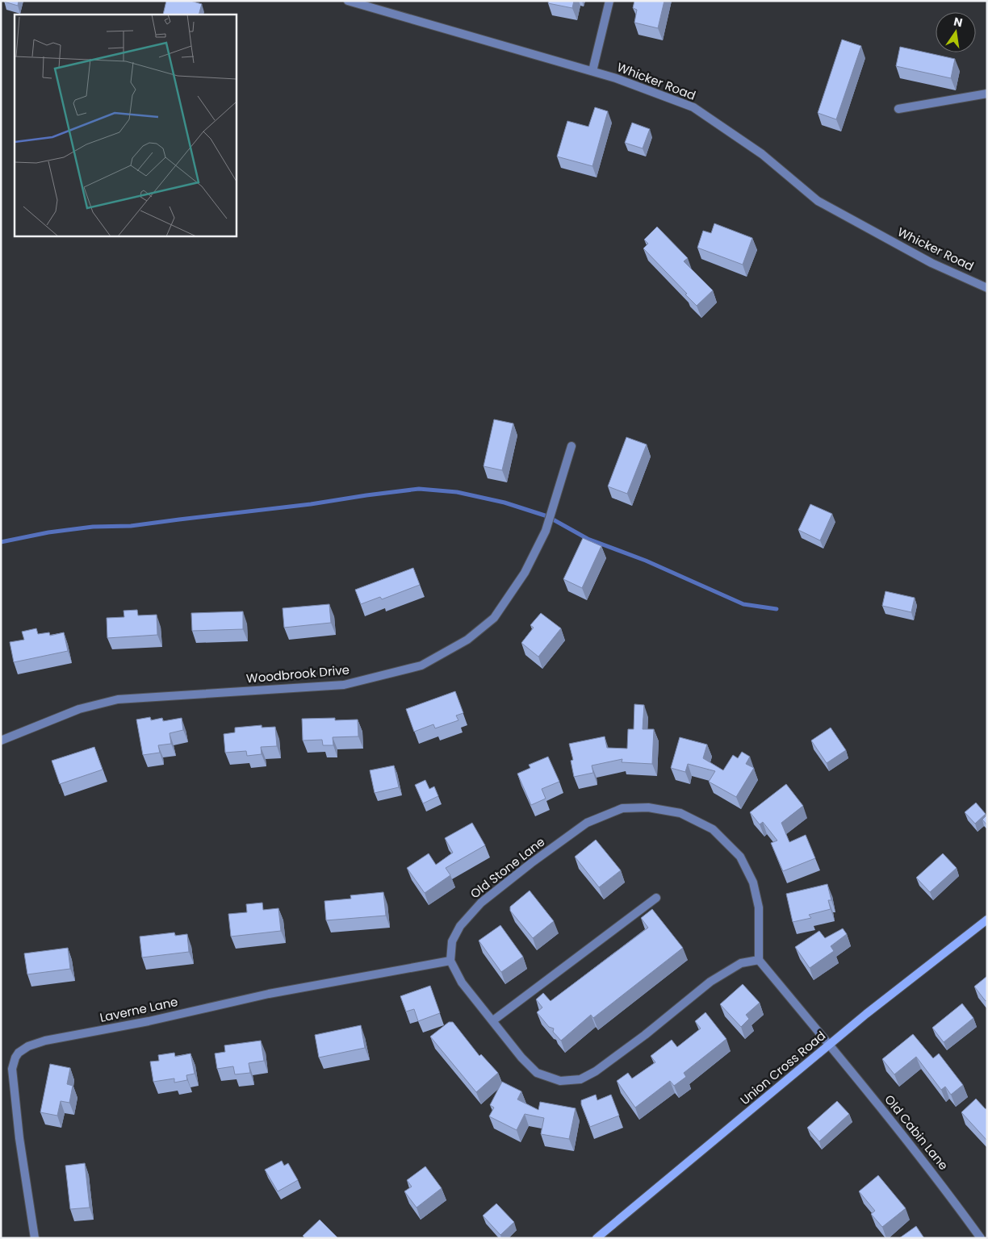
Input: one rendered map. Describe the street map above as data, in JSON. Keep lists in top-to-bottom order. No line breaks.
{"streets":{"main road":["Union Cross Road"],"street":["Whicker Road","Woodbrook Drive","Old Stone Lane","Laverne Lane","Old Cabin Lane"]},"crossings":[["Old Stone Lane","Laverne Lane"],["Union Cross Road","Old Cabin Lane"]],"north":"top"}
